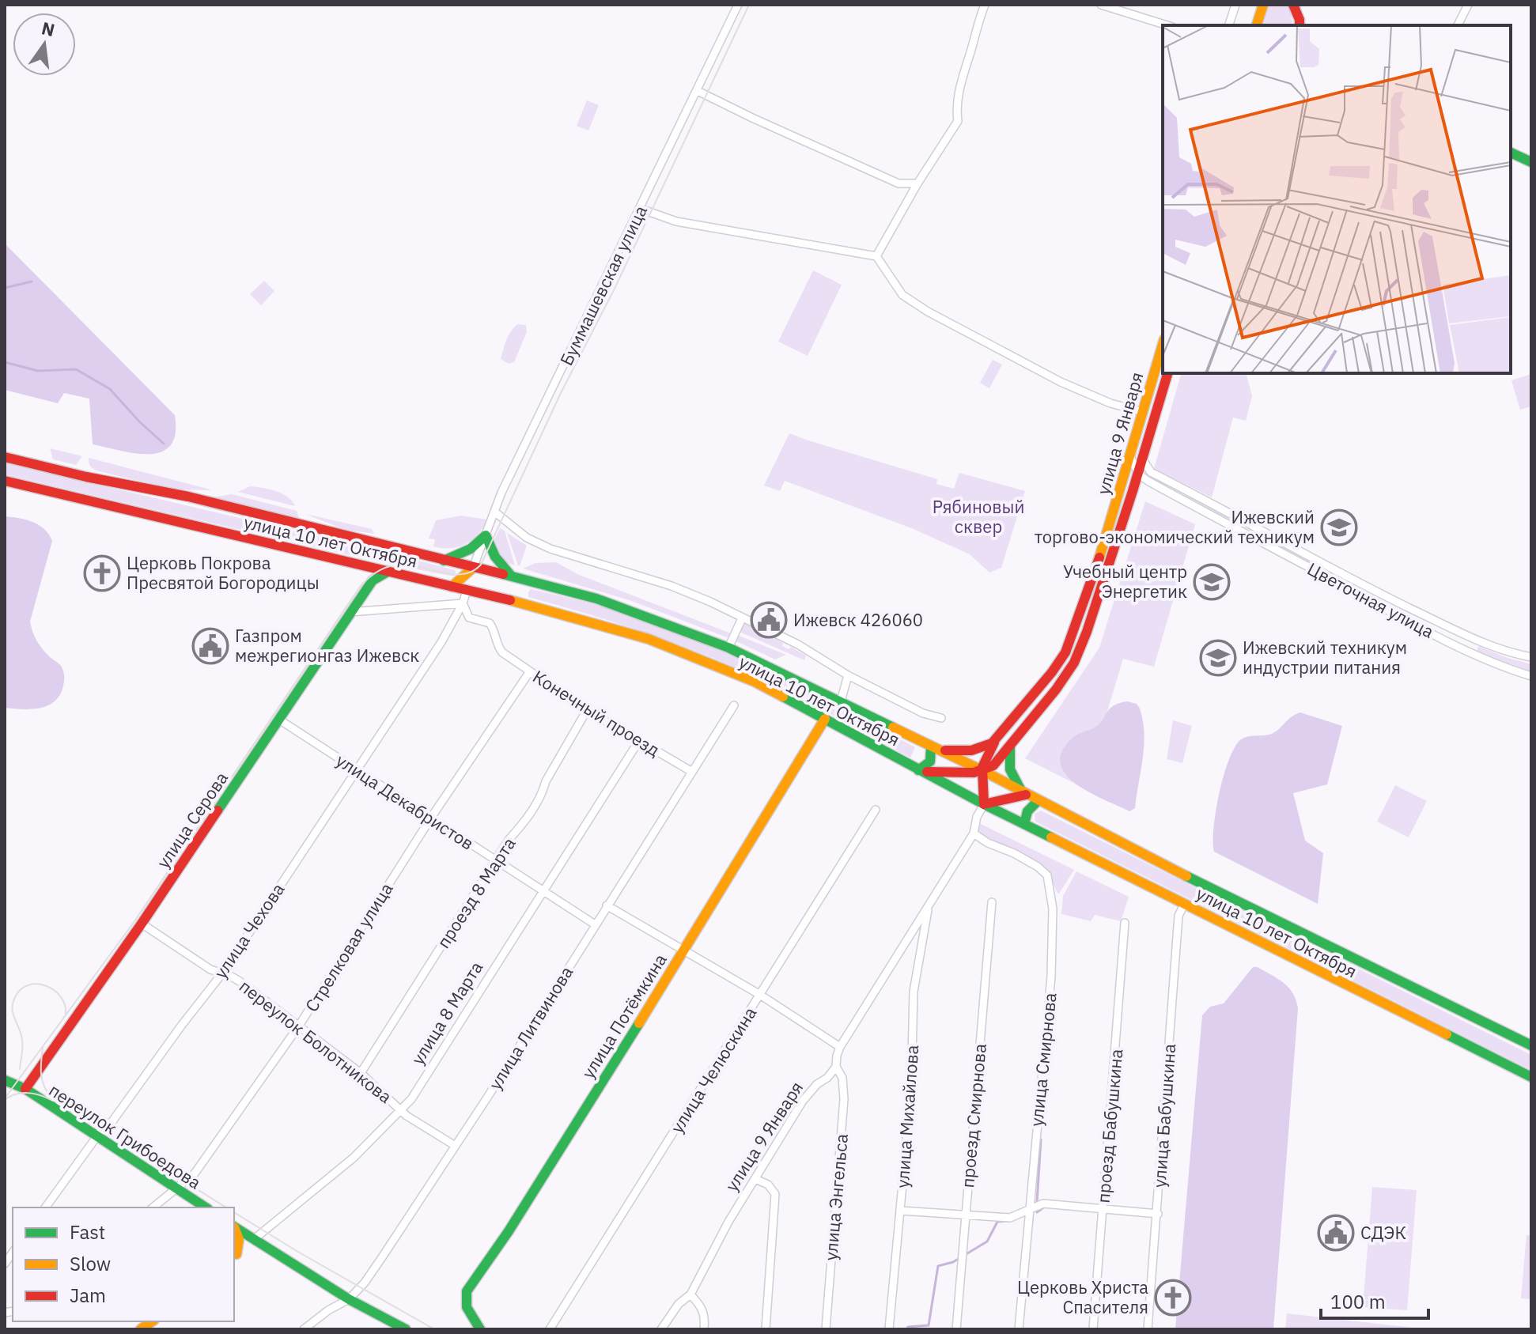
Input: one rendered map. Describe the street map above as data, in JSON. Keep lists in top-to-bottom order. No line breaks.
{"streets":{"main road":["улица 9 Января","улица 10 лет Октября","улица Серова","улица 8 Марта","улица Потёмкина","переулок Грибоедова"],"street":["Буммашевская улица","Цветочная улица","Конечный проезд","улица Декабристов","проезд 8 Марта","улица Чехова","Стрелковая улица","улица Литвинова","переулок Болотникова","улица Смирнова","улица Челюскина","проезд Смирнова","улица Бабушкина","улица Михайлова","проезд Бабушкина","улица Энгельса"]},"crossings":[["Буммашевская улица","улица 10 лет Октября"],["улица 9 Января","улица 10 лет Октября"],["улица 9 Января","Цветочная улица"],["улица 9 Января","улица Энгельса"],["улица 10 лет Октября","улица Серова"],["улица 10 лет Октября","улица Чехова"],["улица 10 лет Октября","улица Потёмкина"],["улица 10 лет Октября","улица Бабушкина"],["Конечный проезд","проезд 8 Марта"],["Конечный проезд","улица Чехова"],["Конечный проезд","Стрелковая улица"],["Конечный проезд","улица 8 Марта"],["Конечный проезд","улица Литвинова"],["улица Декабристов","улица Серова"],["улица Декабристов","проезд 8 Марта"],["улица Декабристов","улица Чехова"],["улица Декабристов","Стрелковая улица"],["улица Декабристов","улица 8 Марта"],["улица Декабристов","улица Литвинова"],["улица Серова","переулок Болотникова"],["улица Серова","переулок Грибоедова"],["проезд 8 Марта","переулок Болотникова"],["улица Чехова","переулок Болотникова"],["улица Чехова","переулок Грибоедова"],["Стрелковая улица","переулок Болотникова"],["Стрелковая улица","переулок Грибоедова"],["улица 8 Марта","переулок Болотникова"],["улица Литвинова","переулок Болотникова"]],"parks":["Рябиновый сквер"],"places":{"school or university":["Ижевский торгово-экономический техникум","Учебный центр Энергетик","Ижевский техникум индустрии питания"],"church":["Церковь Покрова Пресвятой Богородицы","Церковь Христа Спасителя"],"public building":["Ижевск 426060","Газпром межрегионгаз Ижевск","СДЭК"]},"legend":["Fast","Slow","Jam"],"scale_bar":"100 m","north":"top"}
